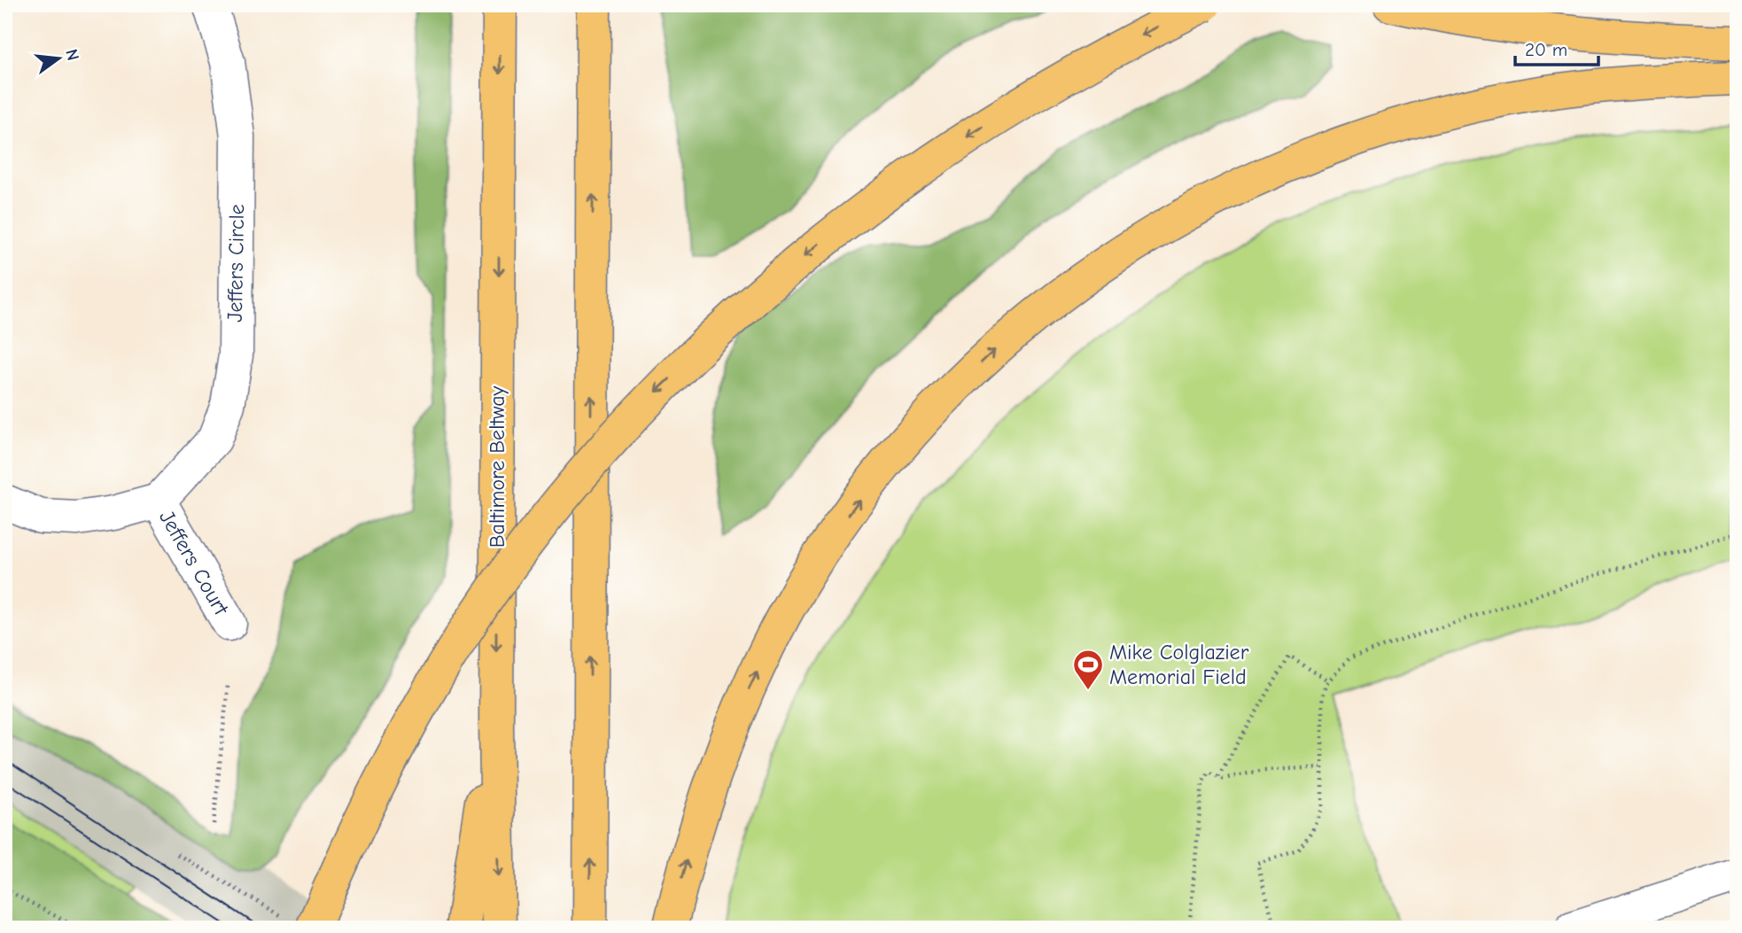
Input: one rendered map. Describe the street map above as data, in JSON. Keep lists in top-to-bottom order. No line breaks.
{"streets":{"highway":["Baltimore Beltway"],"street":["Jeffers Circle","Jeffers Court"]},"crossings":[["Jeffers Circle","Jeffers Court"]],"places":{"sports":["Mike Colglazier Memorial Field"]},"scale_bar":"20 m","north":"right"}
